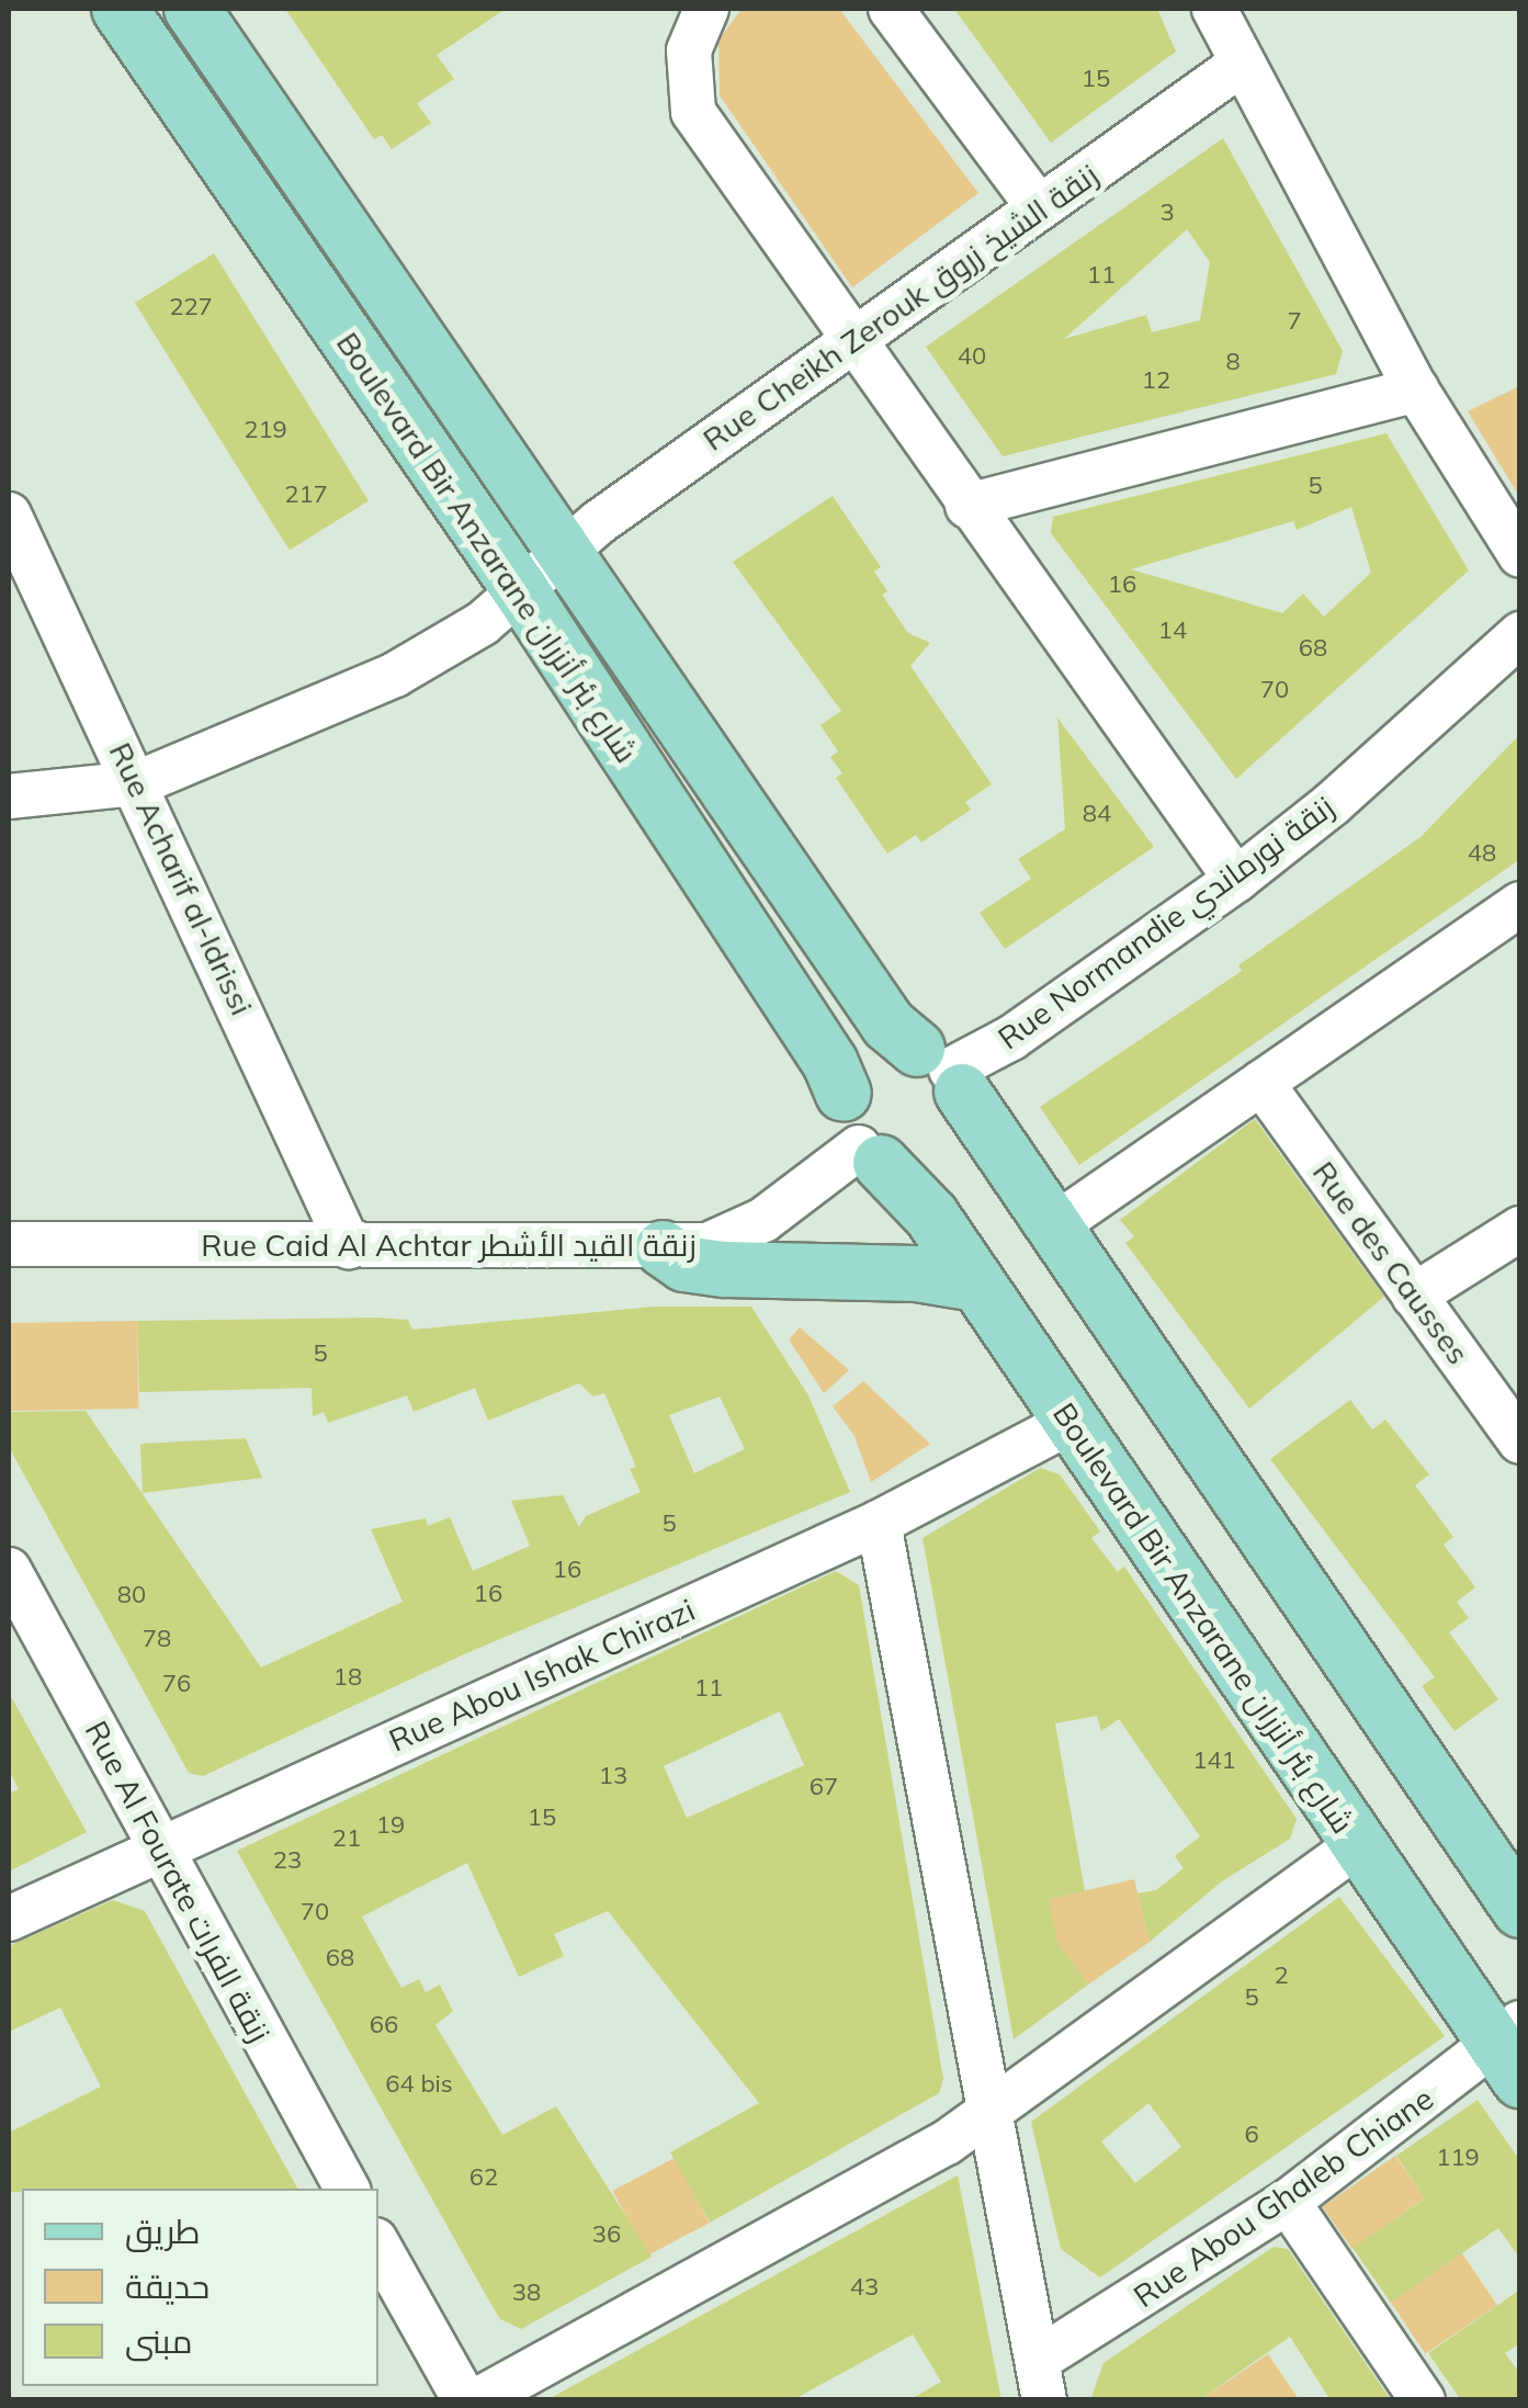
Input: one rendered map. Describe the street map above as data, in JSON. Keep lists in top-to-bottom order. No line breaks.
{"streets":{"main road":["Boulevard Bir Anzarane شارع بئر أنزران"],"street":["Rue Cheikh Zerouk زنقة الشيخ زروق","Rue Acharif al-Idrissi","Rue Normandie زنقة نورماندي","Rue Caid Al Achtar زنقة القيد الأشطر","Rue des Causses","Rue Abou Ishak Chirazi","Rue Al Fourate زنقة الفرات","Rue Abou Ghaleb Chiane"]},"crossings":[["Rue Cheikh Zerouk زنقة الشيخ زروق","Boulevard Bir Anzarane شارع بئر أنزران"],["Rue Cheikh Zerouk زنقة الشيخ زروق","Rue Acharif al-Idrissi"],["Boulevard Bir Anzarane شارع بئر أنزران","Rue Normandie زنقة نورماندي"],["Boulevard Bir Anzarane شارع بئر أنزران","Rue Caid Al Achtar زنقة القيد الأشطر"],["Boulevard Bir Anzarane شارع بئر أنزران","Rue Abou Ishak Chirazi"],["Boulevard Bir Anzarane شارع بئر أنزران","Rue Abou Ghaleb Chiane"],["Rue Acharif al-Idrissi","Rue Caid Al Achtar زنقة القيد الأشطر"],["Rue Normandie زنقة نورماندي","Rue Caid Al Achtar زنقة القيد الأشطر"],["Rue Abou Ishak Chirazi","Rue Al Fourate زنقة الفرات"]],"house_numbers":["15","3","11","227","7","40","8","12","219","5","217","16","14","68","70","84","48","5","5","16","16","80","78","18","76","11","141","13","67","15","19","21","23","70","68","2","5","66","64 bis","6","119","62","36","43","38"],"legend":["طريق","حديقة","مبنى"]}
